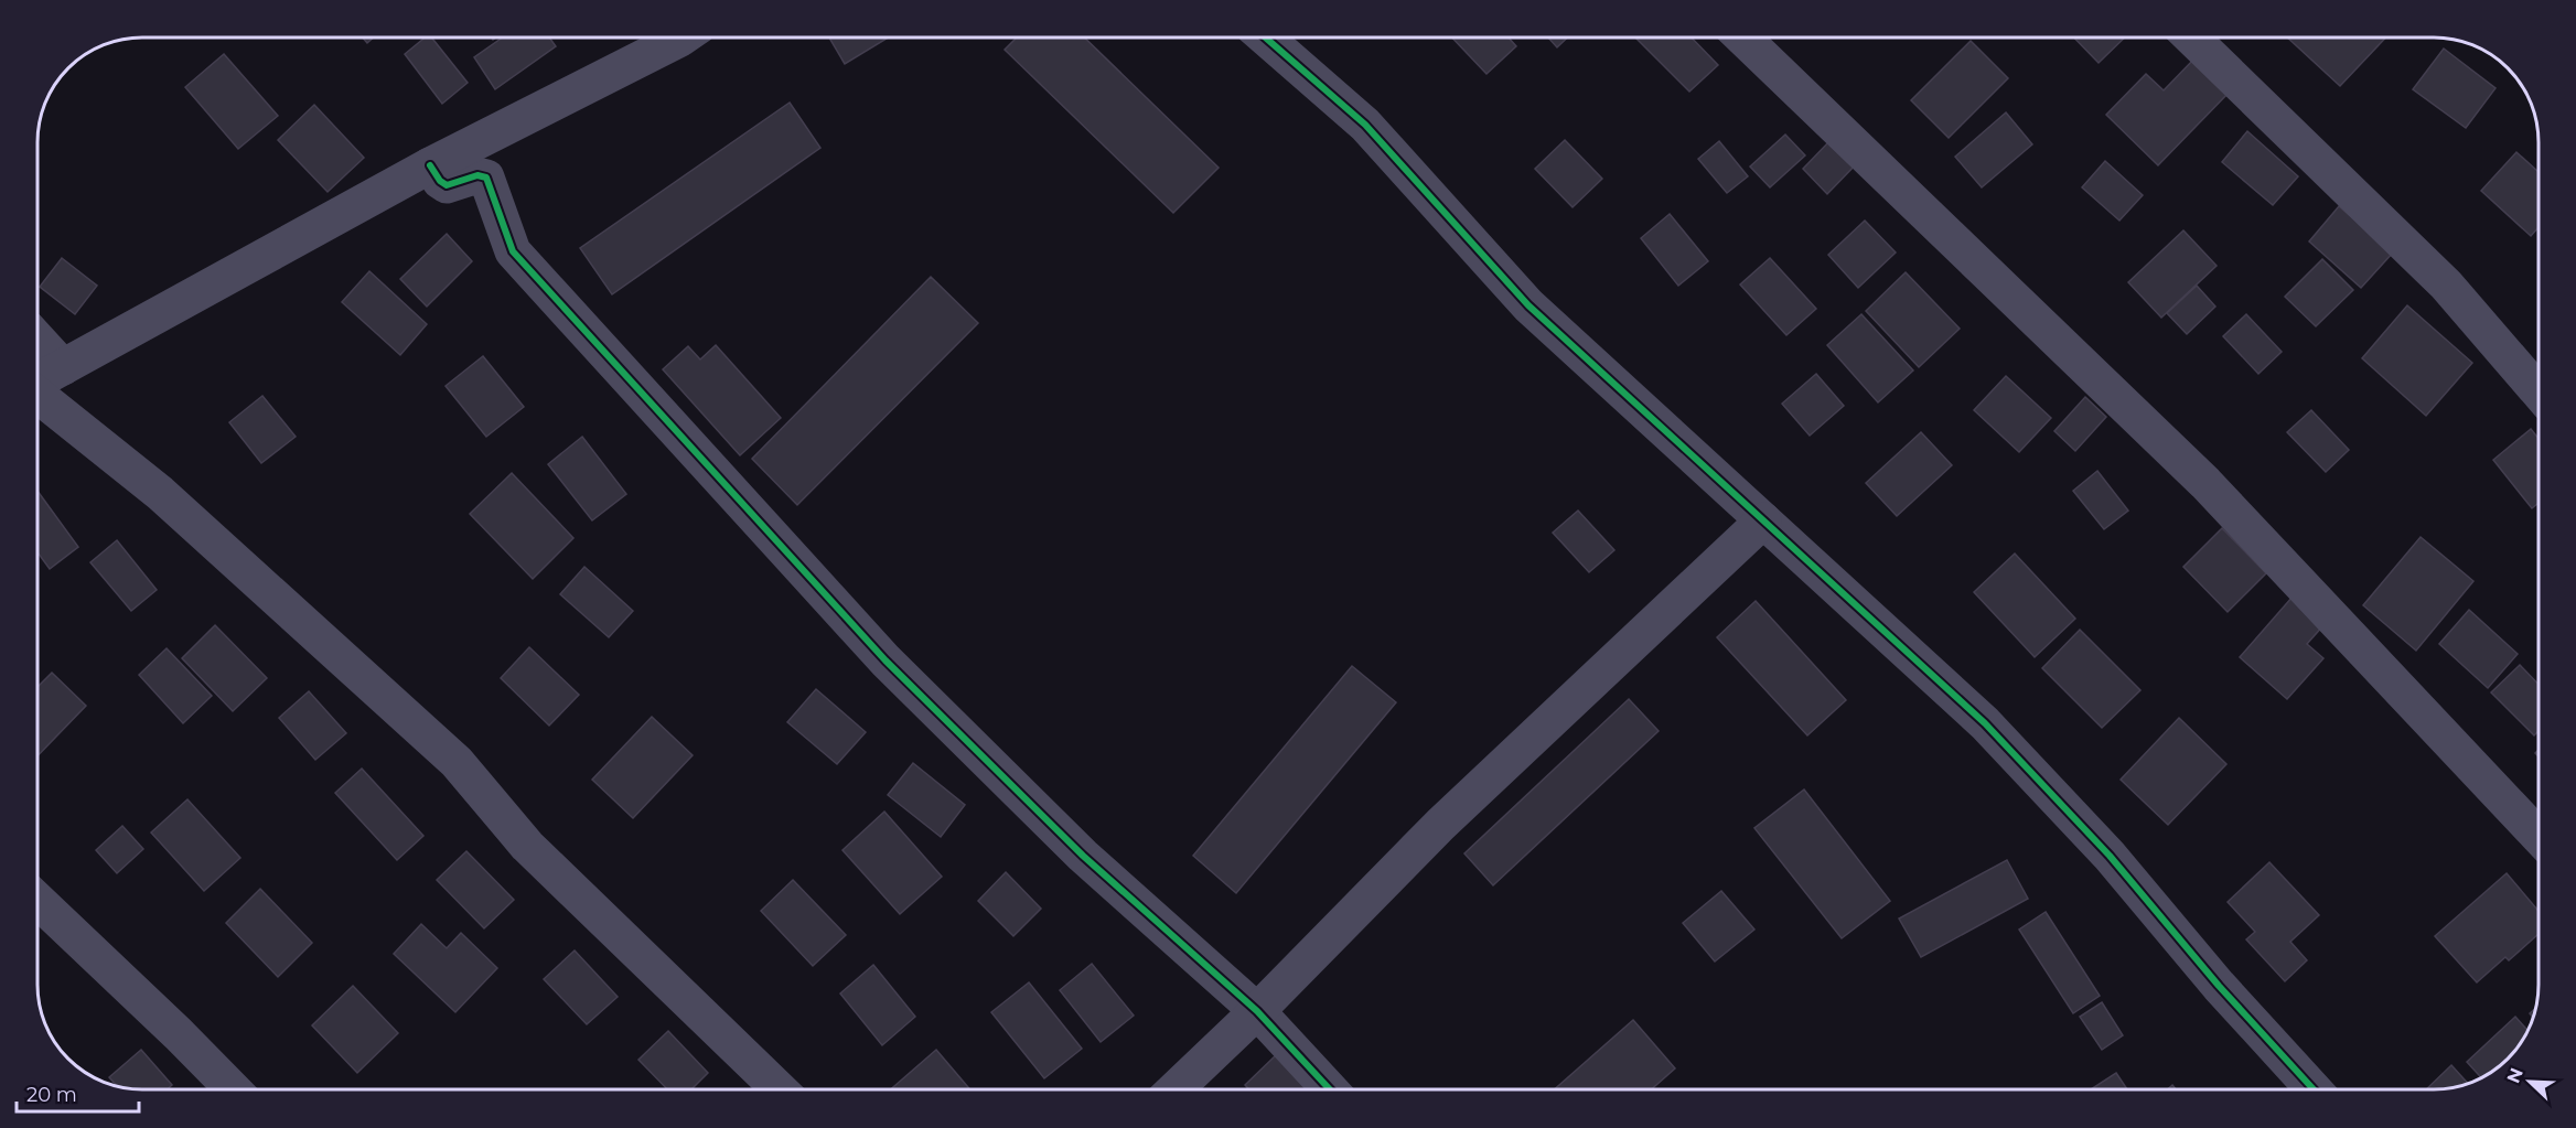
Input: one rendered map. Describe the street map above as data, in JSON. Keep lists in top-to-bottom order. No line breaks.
{"scale_bar":"20 m","north":"top left"}
